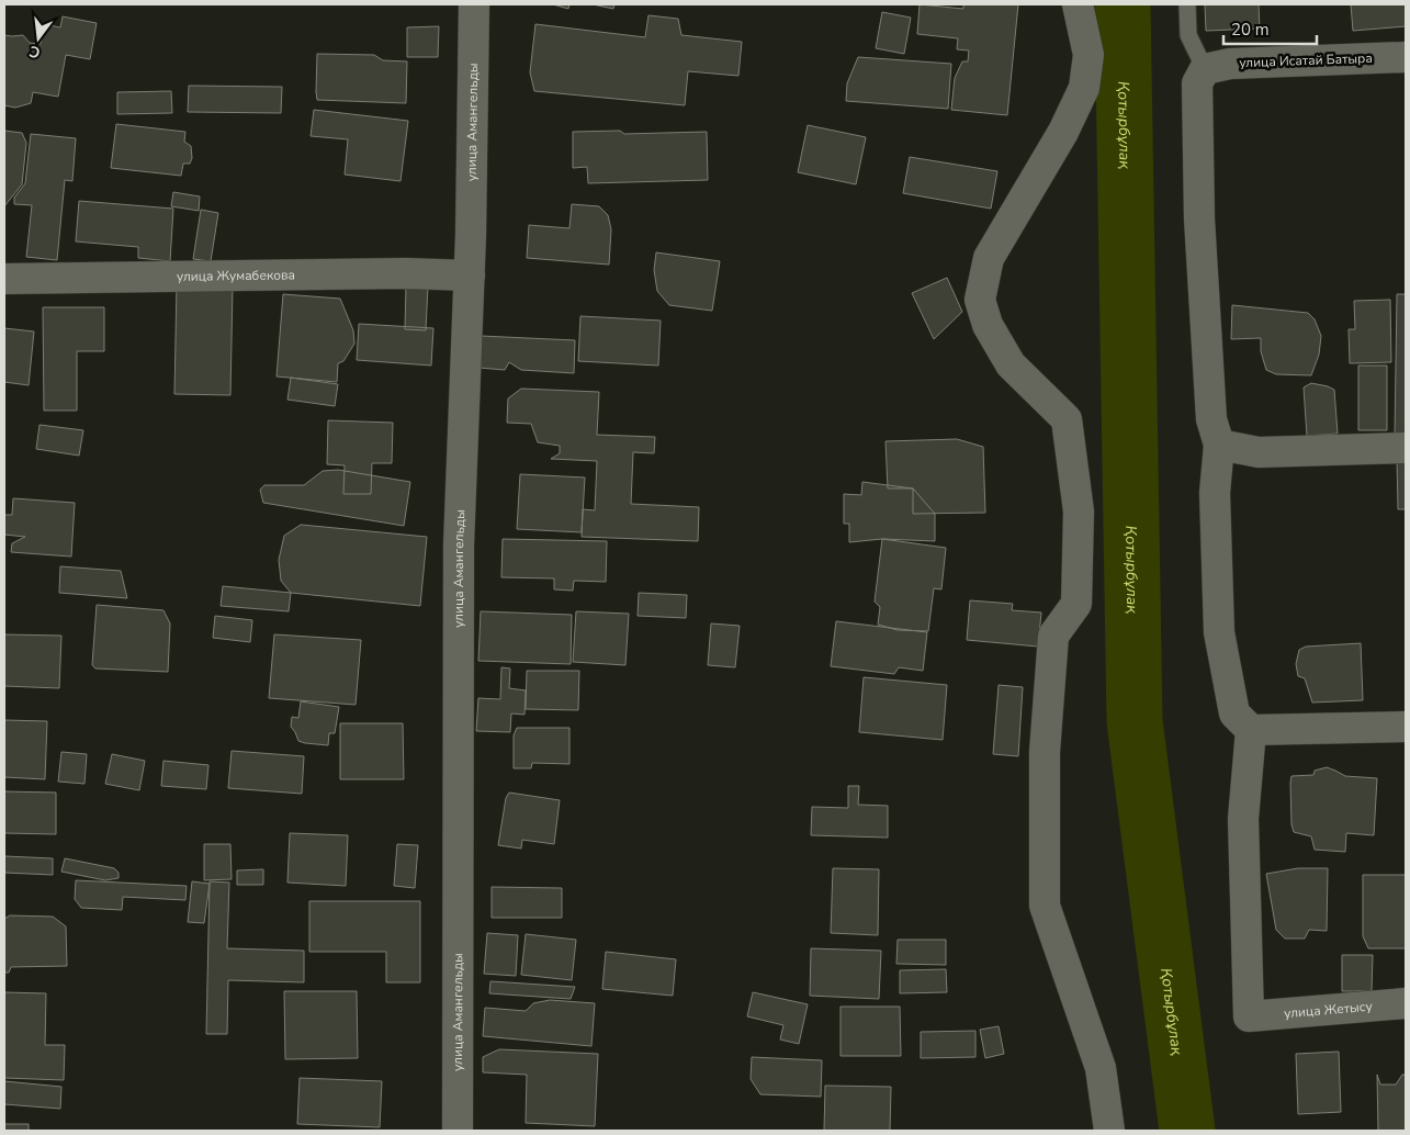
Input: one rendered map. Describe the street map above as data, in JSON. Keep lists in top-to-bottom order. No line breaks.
{"streets":{"street":["улица Исатай Батыра","улица Амангельды","улица Жумабекова","улица Жетысу"]},"crossings":[["улица Амангельды","улица Жумабекова"]],"water":["Қотырбұлақ"],"scale_bar":"20 m","north":"bottom"}
